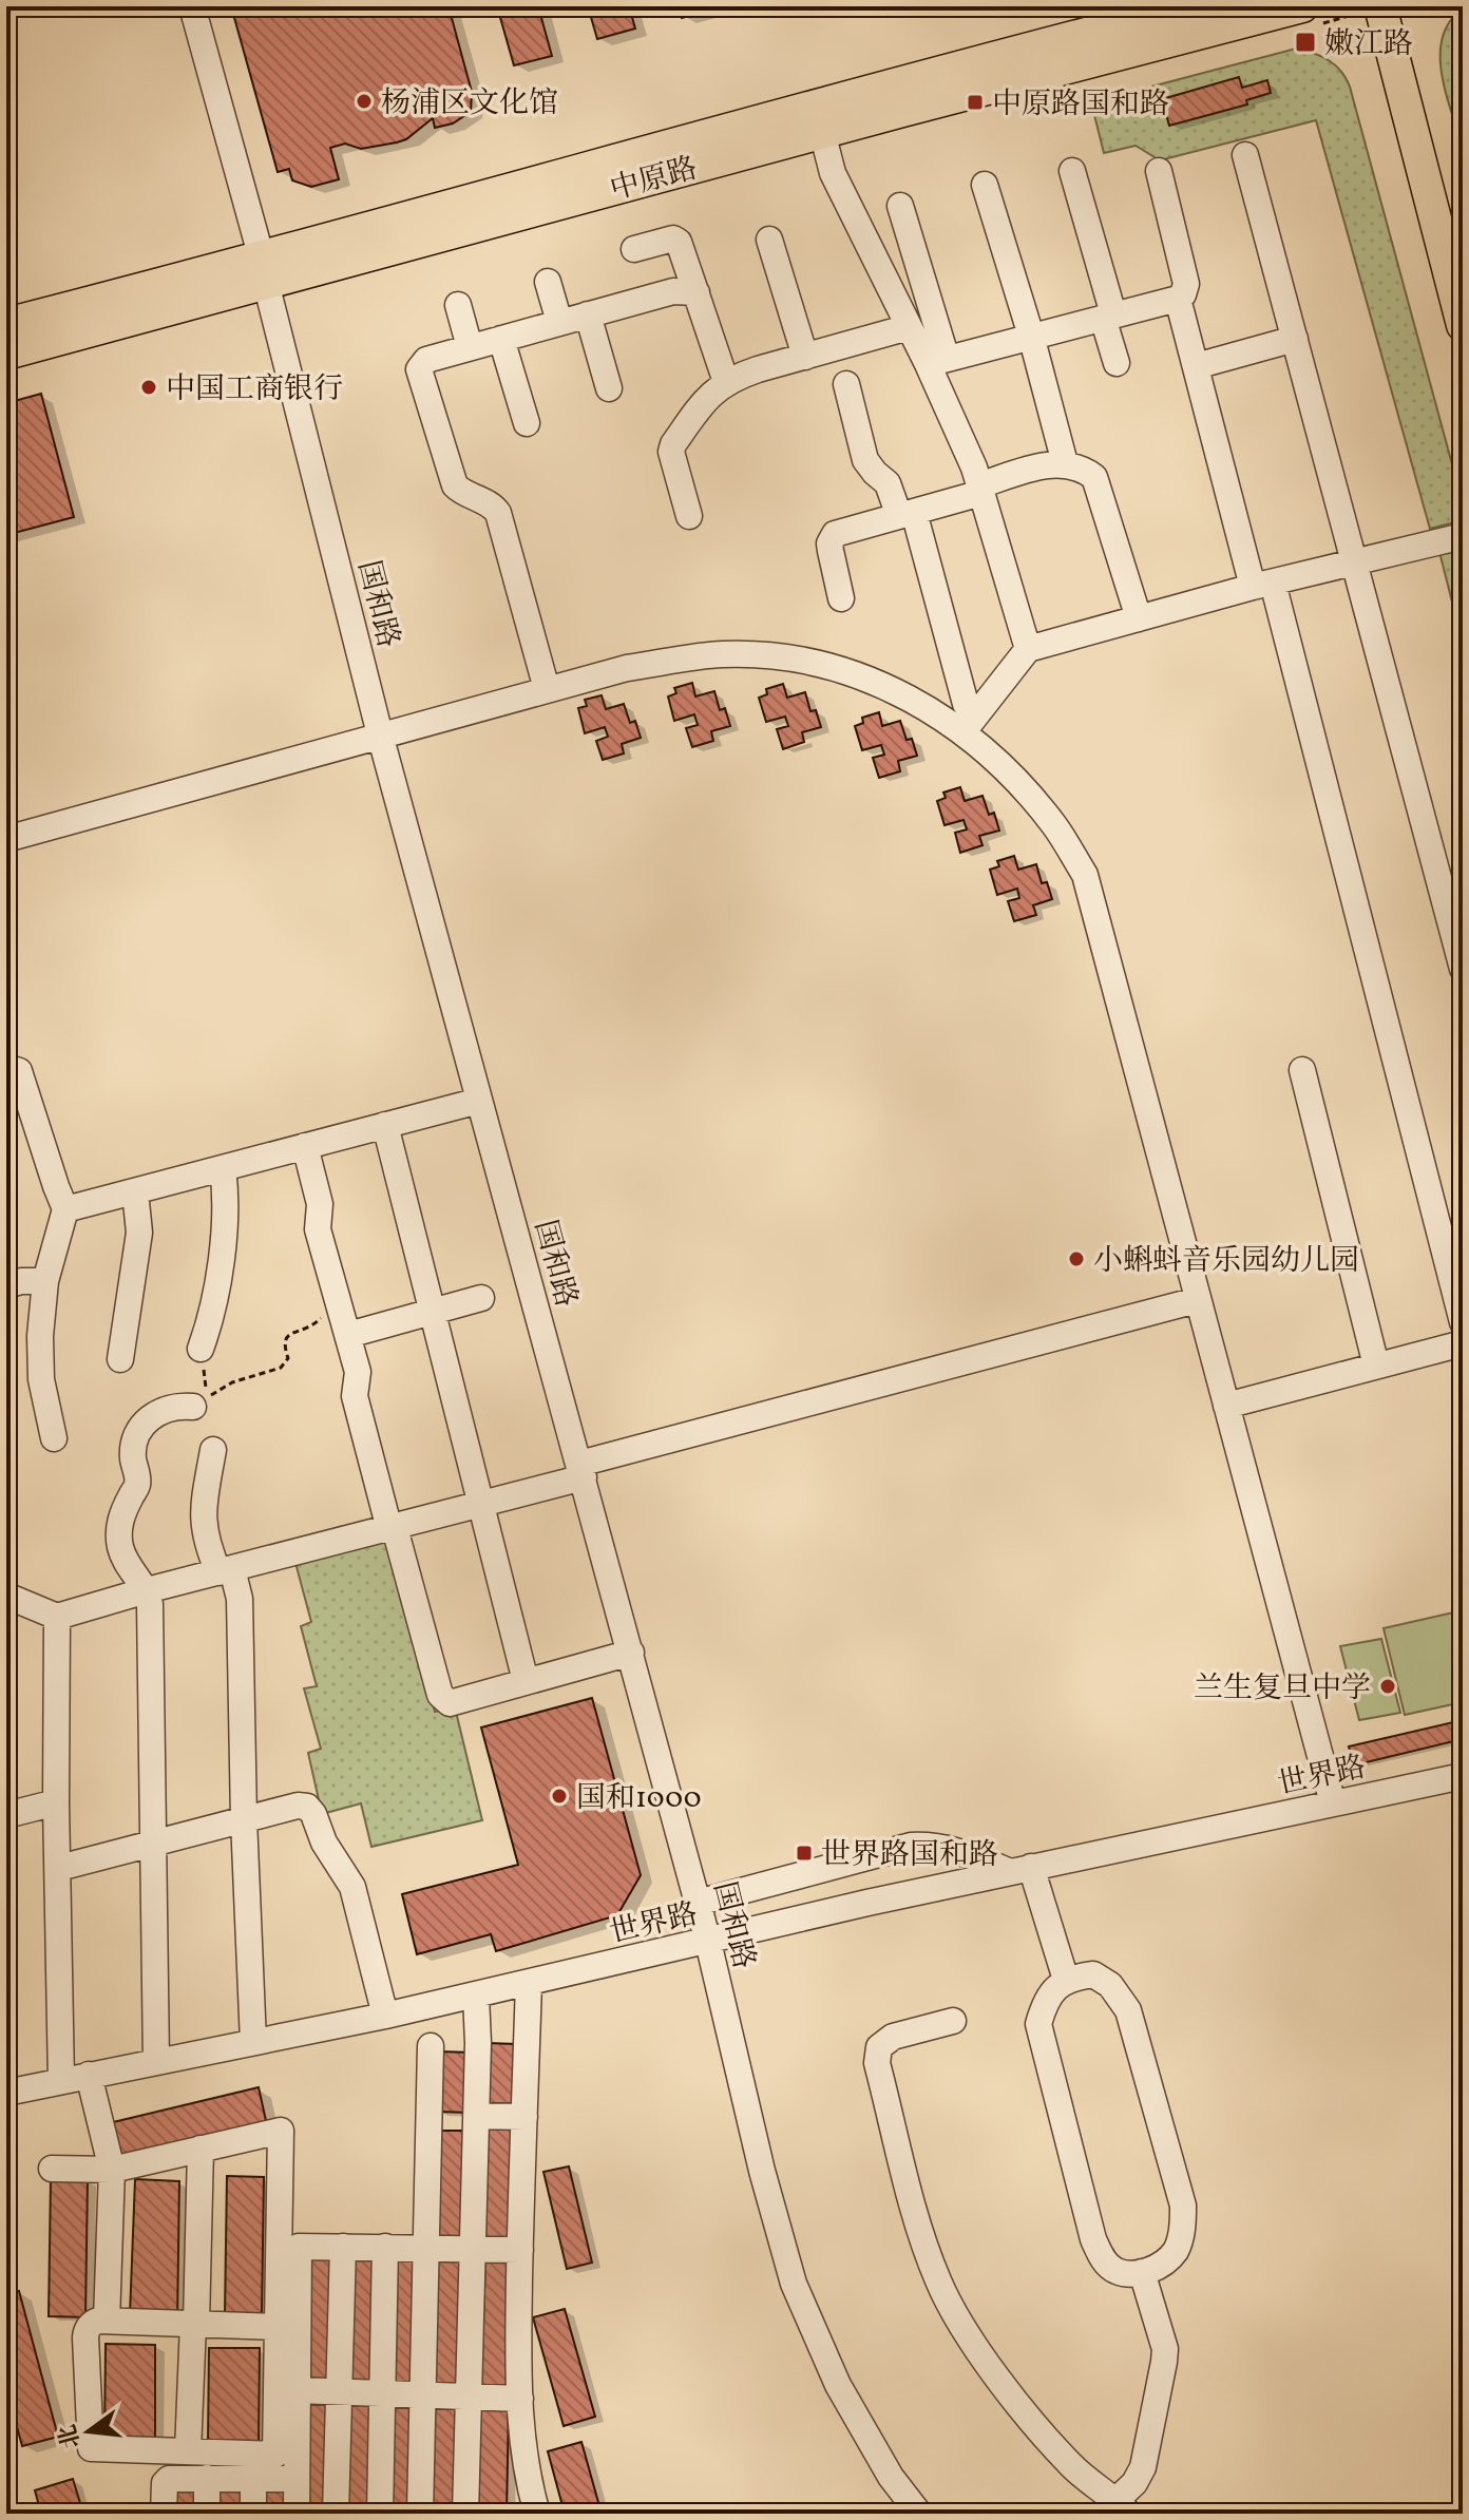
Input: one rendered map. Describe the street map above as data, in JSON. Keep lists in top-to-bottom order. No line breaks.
{"streets":{"main road":["中原路"],"street":["国和路","世界路"]},"crossings":[["中原路","国和路"],["国和路","世界路"]],"places":{"transit":["嫩江路","中原路国和路","世界路国和路"],"other":["杨浦区文化馆","中国工商银行","小蝌蚪音乐园幼儿园","兰生复旦中学","国和1000"]},"north":"left"}
